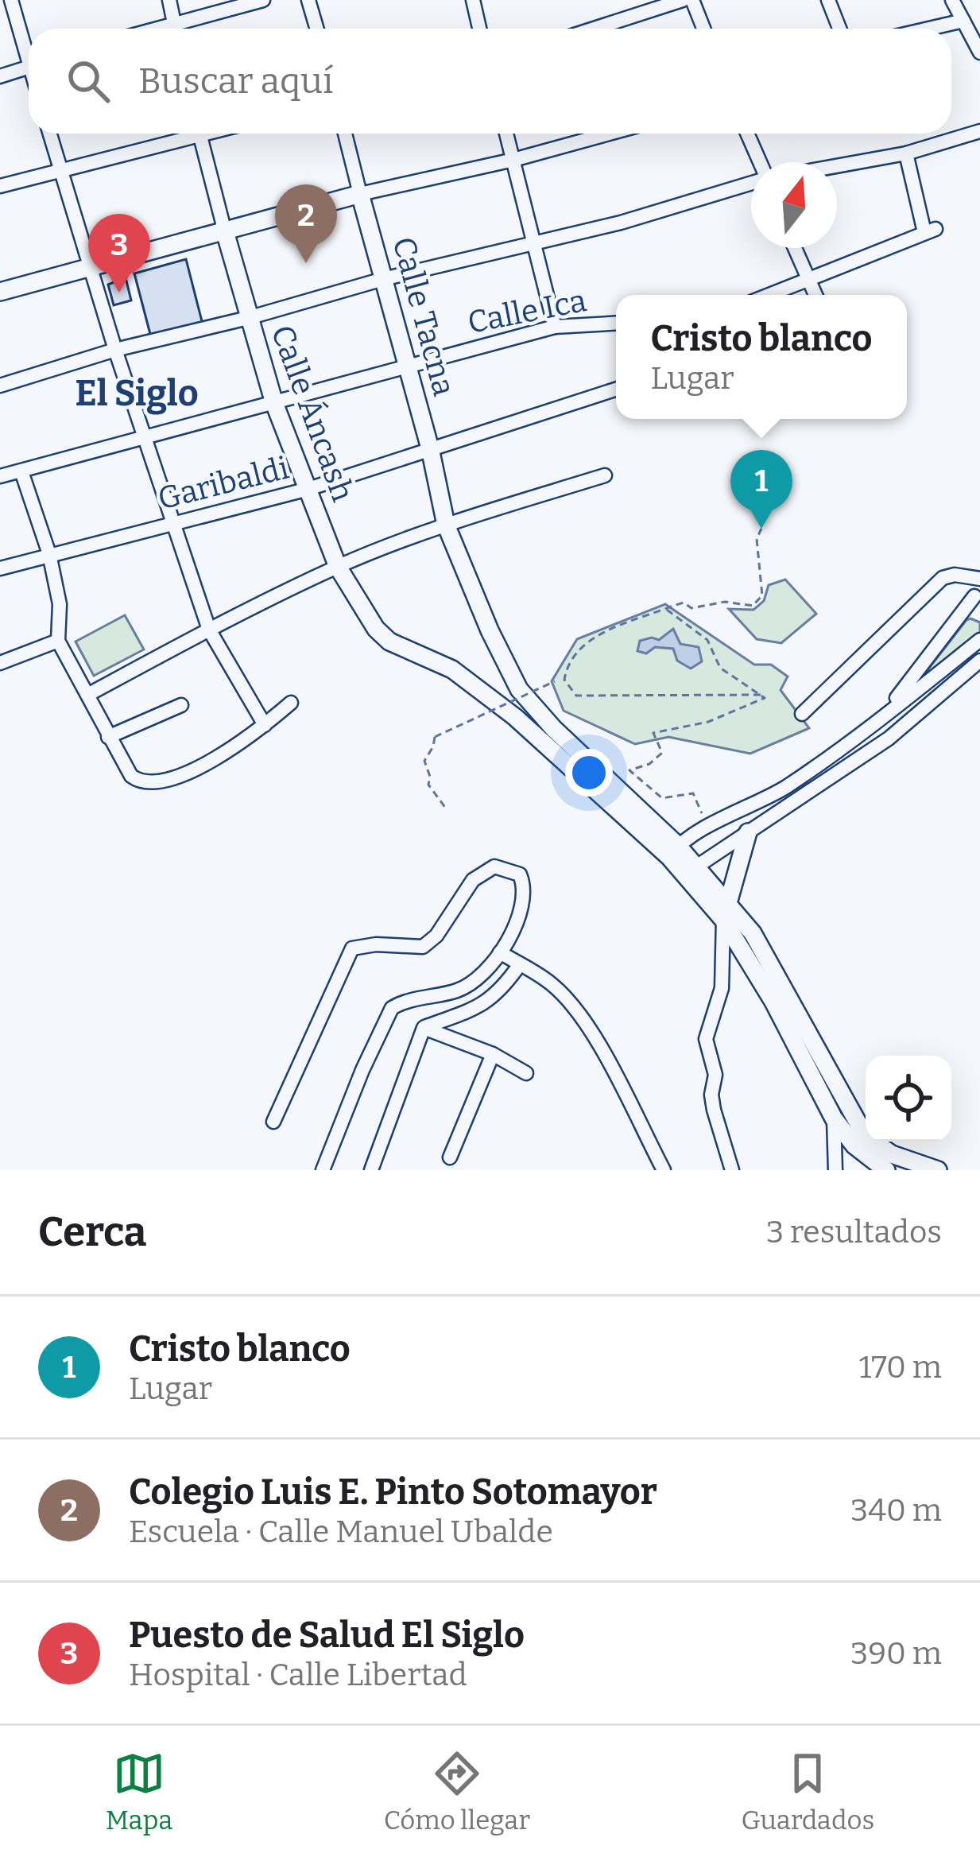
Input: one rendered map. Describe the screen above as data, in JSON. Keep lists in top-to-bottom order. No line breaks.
{"streets":{"main road":["Calle Tacna","Calle Áncash"],"street":["Calle Ica","Garibaldi"]},"crossings":[["Calle Ica","Calle Tacna"],["Calle Ica","Calle Áncash"],["Calle Tacna","Calle Áncash"],["Calle Tacna","Garibaldi"],["Calle Áncash","Garibaldi"]],"districts":["El Siglo"],"north":"top","page":{"search":"Buscar aquí","pins":["2","3","1"],"popup":["Cristo blanco","Lugar"],"heading":["Cerca","3 resultados"],"list":[{"mark":"1","name":"Cristo blanco","note":"Lugar","value":"170 m"},{"mark":"2","name":"Colegio Luis E. Pinto Sotomayor","note":"Escuela · Calle Manuel Ubalde","value":"340 m"},{"mark":"3","name":"Puesto de Salud El Siglo","note":"Hospital · Calle Libertad","value":"390 m"}],"nav":["Mapa","Cómo llegar","Guardados"]}}
